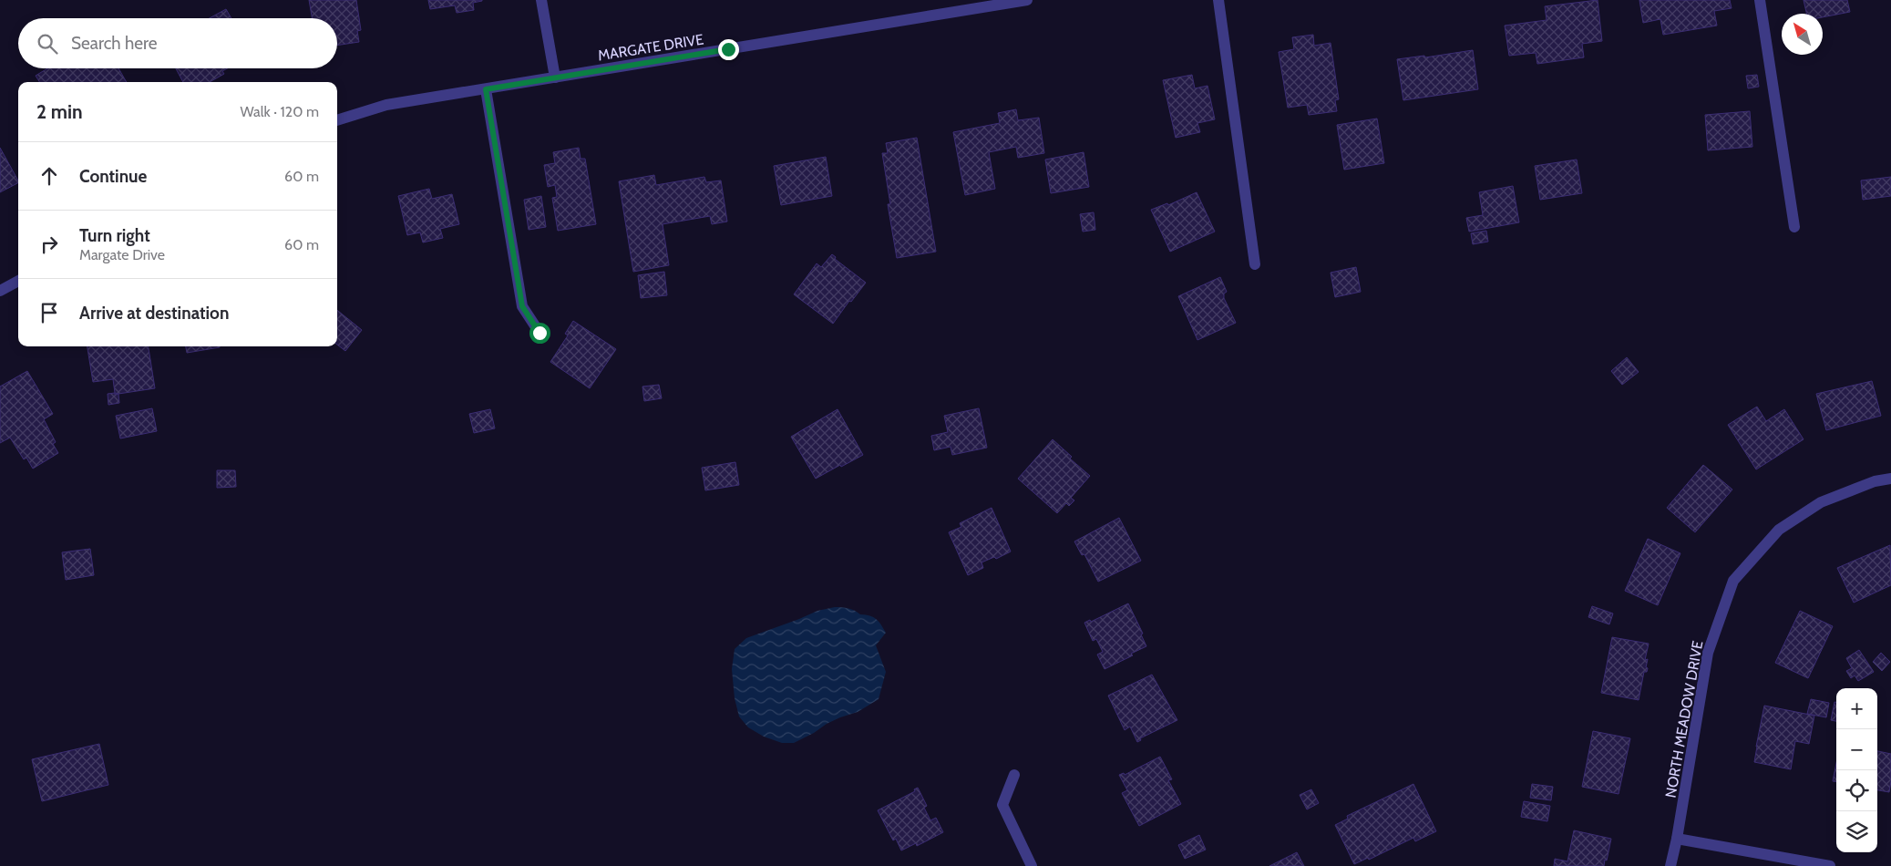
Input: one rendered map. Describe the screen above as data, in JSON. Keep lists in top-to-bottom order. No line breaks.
{"streets":{"street":["MARGATE DRIVE","NORTH MEADOW DRIVE"]},"north":"top left","page":{"search":"Search here","heading":["2 min","Walk · 120 m"],"list":[["Continue","60 m"],["Turn right","Margate Drive","60 m"],"Arrive at destination"],"map_buttons":["+","−"]}}
